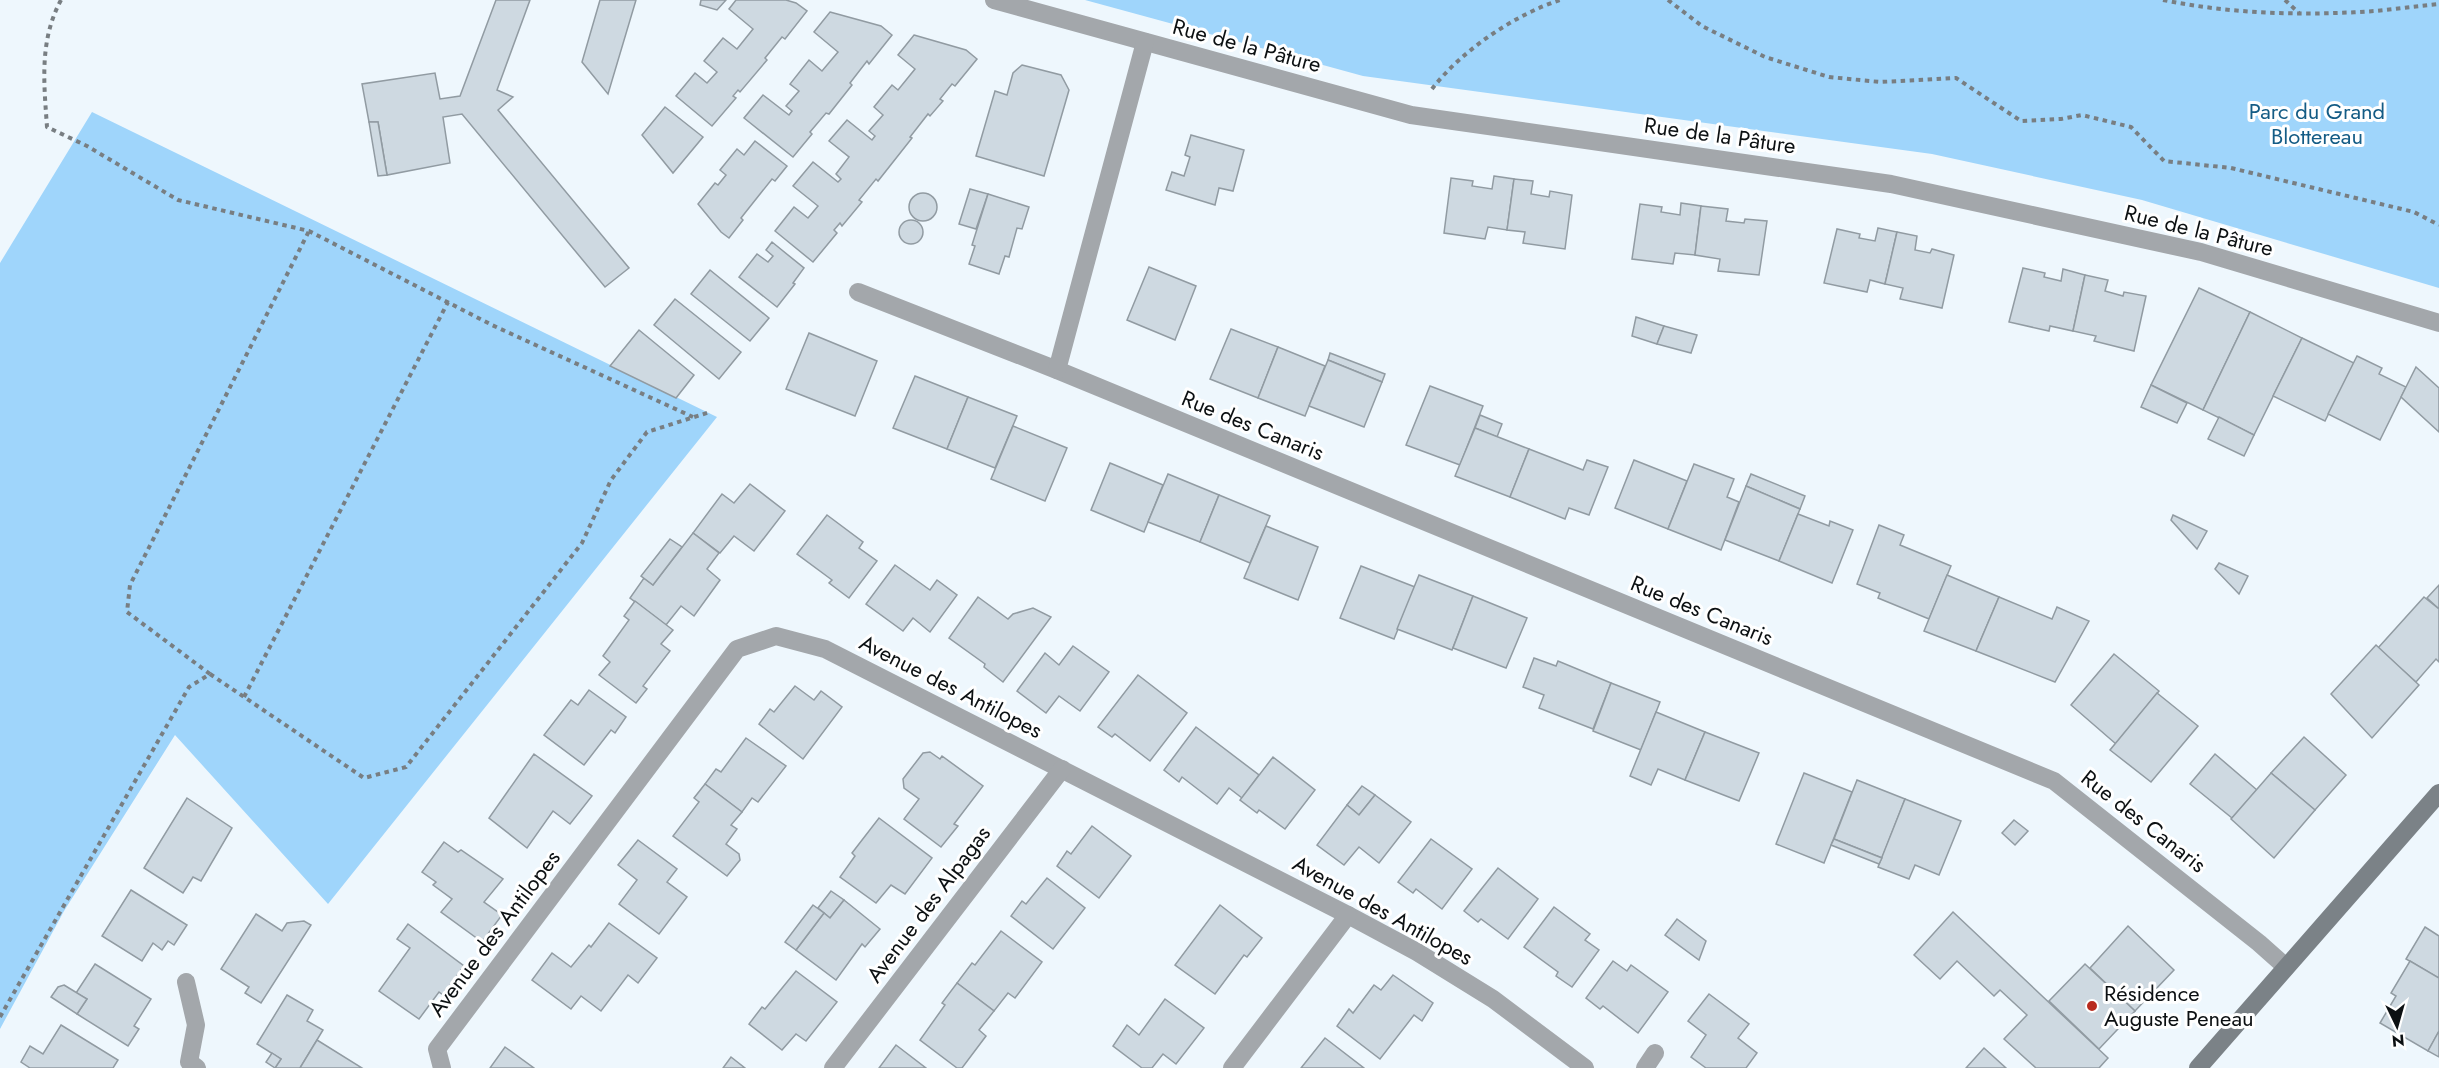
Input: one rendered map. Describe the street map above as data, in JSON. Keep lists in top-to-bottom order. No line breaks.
{"streets":{"street":["Rue de la Pâture","Rue des Canaris","Avenue des Antilopes","Avenue des Alpagas"]},"crossings":[["Avenue des Antilopes","Avenue des Alpagas"]],"parks":["Parc du Grand Blottereau"],"places":["Résidence Auguste Peneau"],"north":"bottom"}
